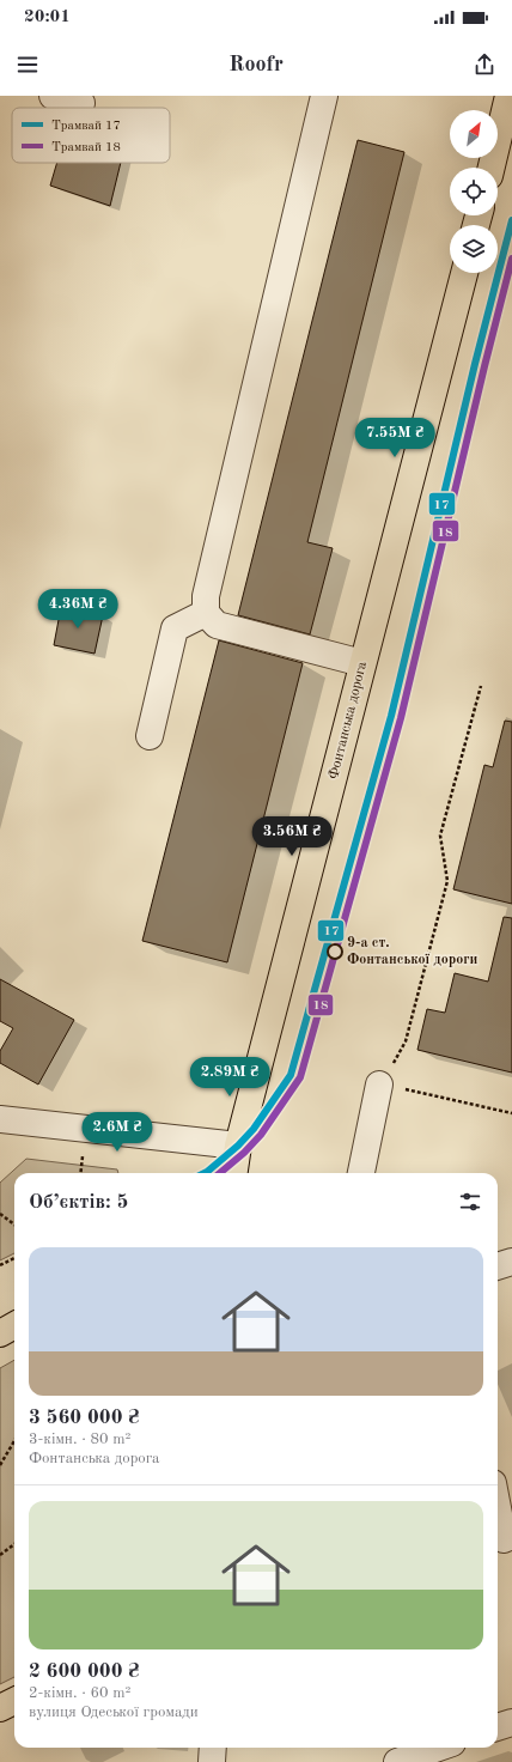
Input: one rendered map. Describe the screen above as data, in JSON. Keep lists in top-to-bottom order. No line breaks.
{"streets":{"main road":["Фонтанська дорога"]},"places":["9-а ст. Фонтанської дороги"],"lines":["tram line 17","tram line 18"],"legend":["Трамвай 17","Трамвай 18"],"north":"top right","page":{"status":"20:01","header":"Roofr","price":["7.55M ₴","4.36M ₴","3.56M ₴","2.89M ₴","2.6M ₴"],"heading":"Об’єктів: 5","list":[{"name":"3 560 000 ₴","note":"3-кімн. · 80 m² · Фонтанська дорога"},{"name":"2 600 000 ₴","note":"2-кімн. · 60 m² · вулиця Одеської громади"}]}}
